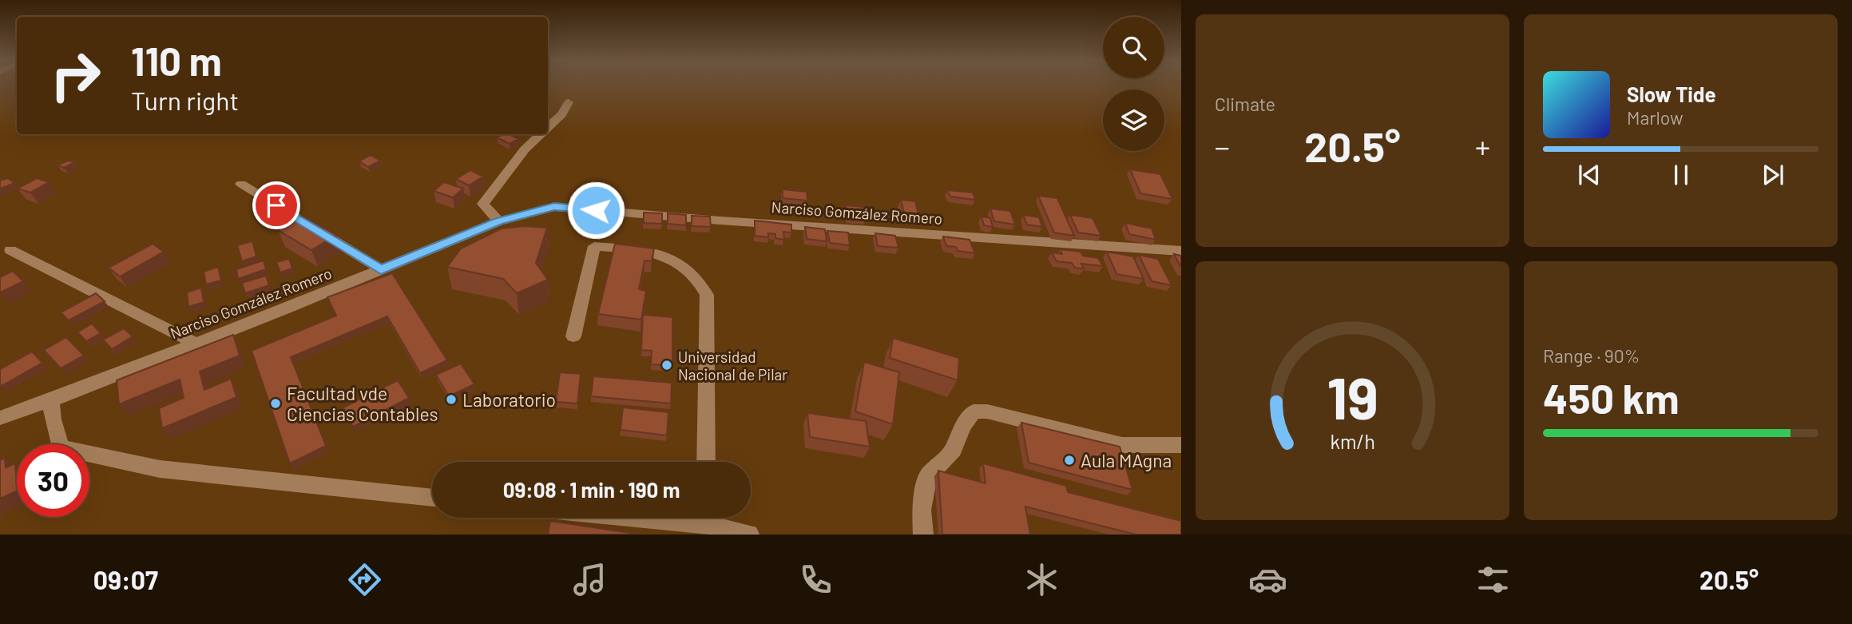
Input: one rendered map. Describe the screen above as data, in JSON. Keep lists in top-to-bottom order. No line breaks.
{"streets":{"street":["Narciso Gomzález Romero"]},"places":["Universidad Nacional de Pilar","Laboratorio","Facultad vde Ciencias Contables","Aula MAgna"],"page":{"tile":["Climate",["Range · 90%","450 km"]],"turn":["110 m","Turn right"],"song":["Slow Tide","Marlow"],"heat":["−","20.5°","+"],"limit":"30","trip":"09:08 · 1 min · 190 m","tabs":["09:07","20.5°"],"gauge":["19","km/h"]}}
